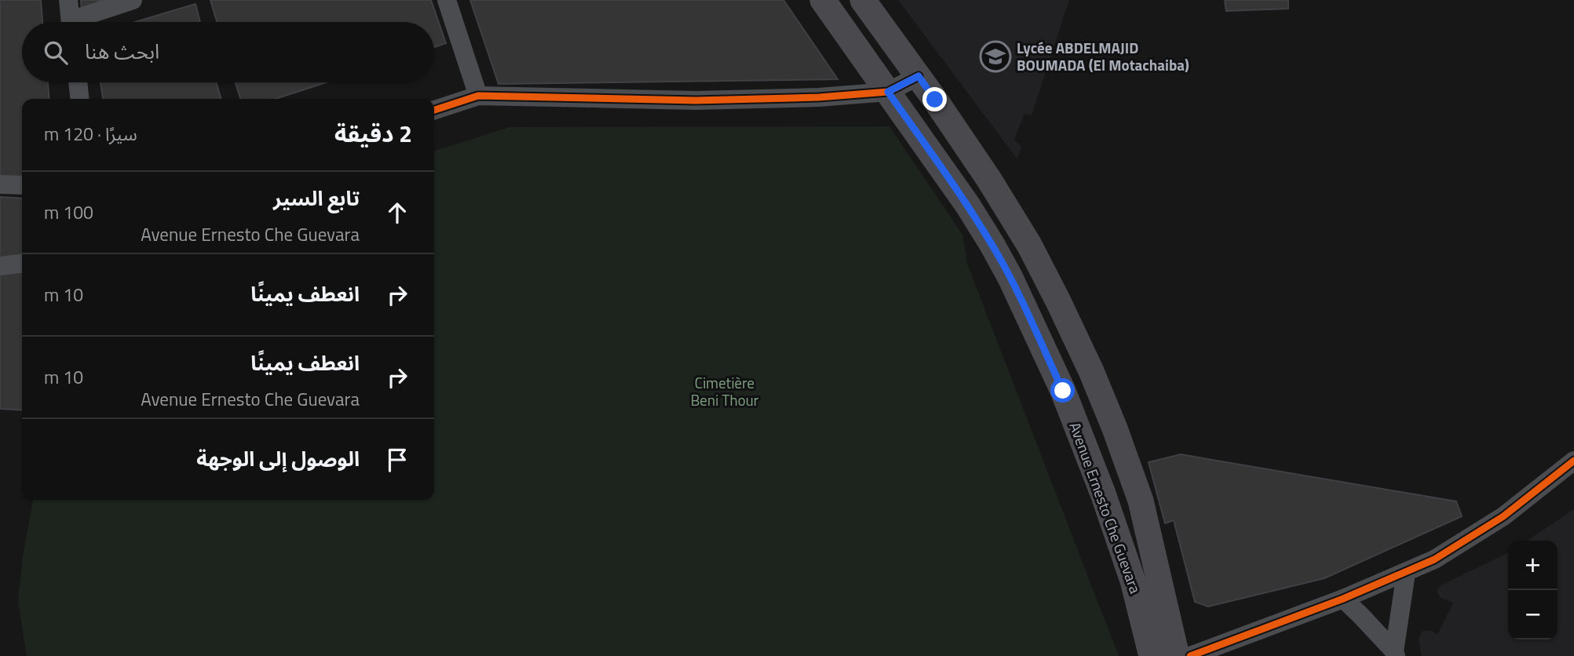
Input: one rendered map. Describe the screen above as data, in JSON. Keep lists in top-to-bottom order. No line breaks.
{"streets":{"main road":["Avenue Ernesto Che Guevara"]},"parks":["Cimetière Beni Thour"],"places":{"school or university":["Lycée ABDELMAJID BOUMADA (El Motachaiba)"]},"page":{"search":"ابحث هنا","heading":["2 دقيقة","سيرًا · 120 m"],"list":[["تابع السير","Avenue Ernesto Che Guevara","100 m"],["انعطف يمينًا","10 m"],["انعطف يمينًا","Avenue Ernesto Che Guevara","10 m"],"الوصول إلى الوجهة"],"map_buttons":["+","−"]}}
